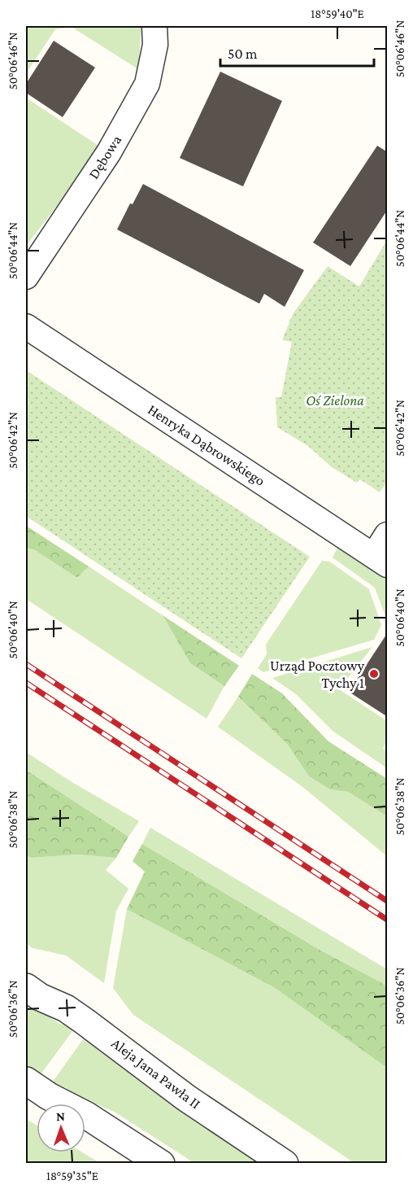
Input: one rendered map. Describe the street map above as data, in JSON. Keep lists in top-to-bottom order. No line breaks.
{"streets":{"street":["Dębowa","Henryka Dąbrowskiego","Aleja Jana Pawła II"]},"parks":["Oś Zielona"],"places":["Urząd Pocztowy Tychy 1"],"scale_bar":"50 m","north":"top","coordinates":["18°59'40\"E","50°06'46\"N","50°06'44\"N","50°06'42\"N","50°06'40\"N","50°06'38\"N","50°06'36\"N","18°59'35\"E"]}
